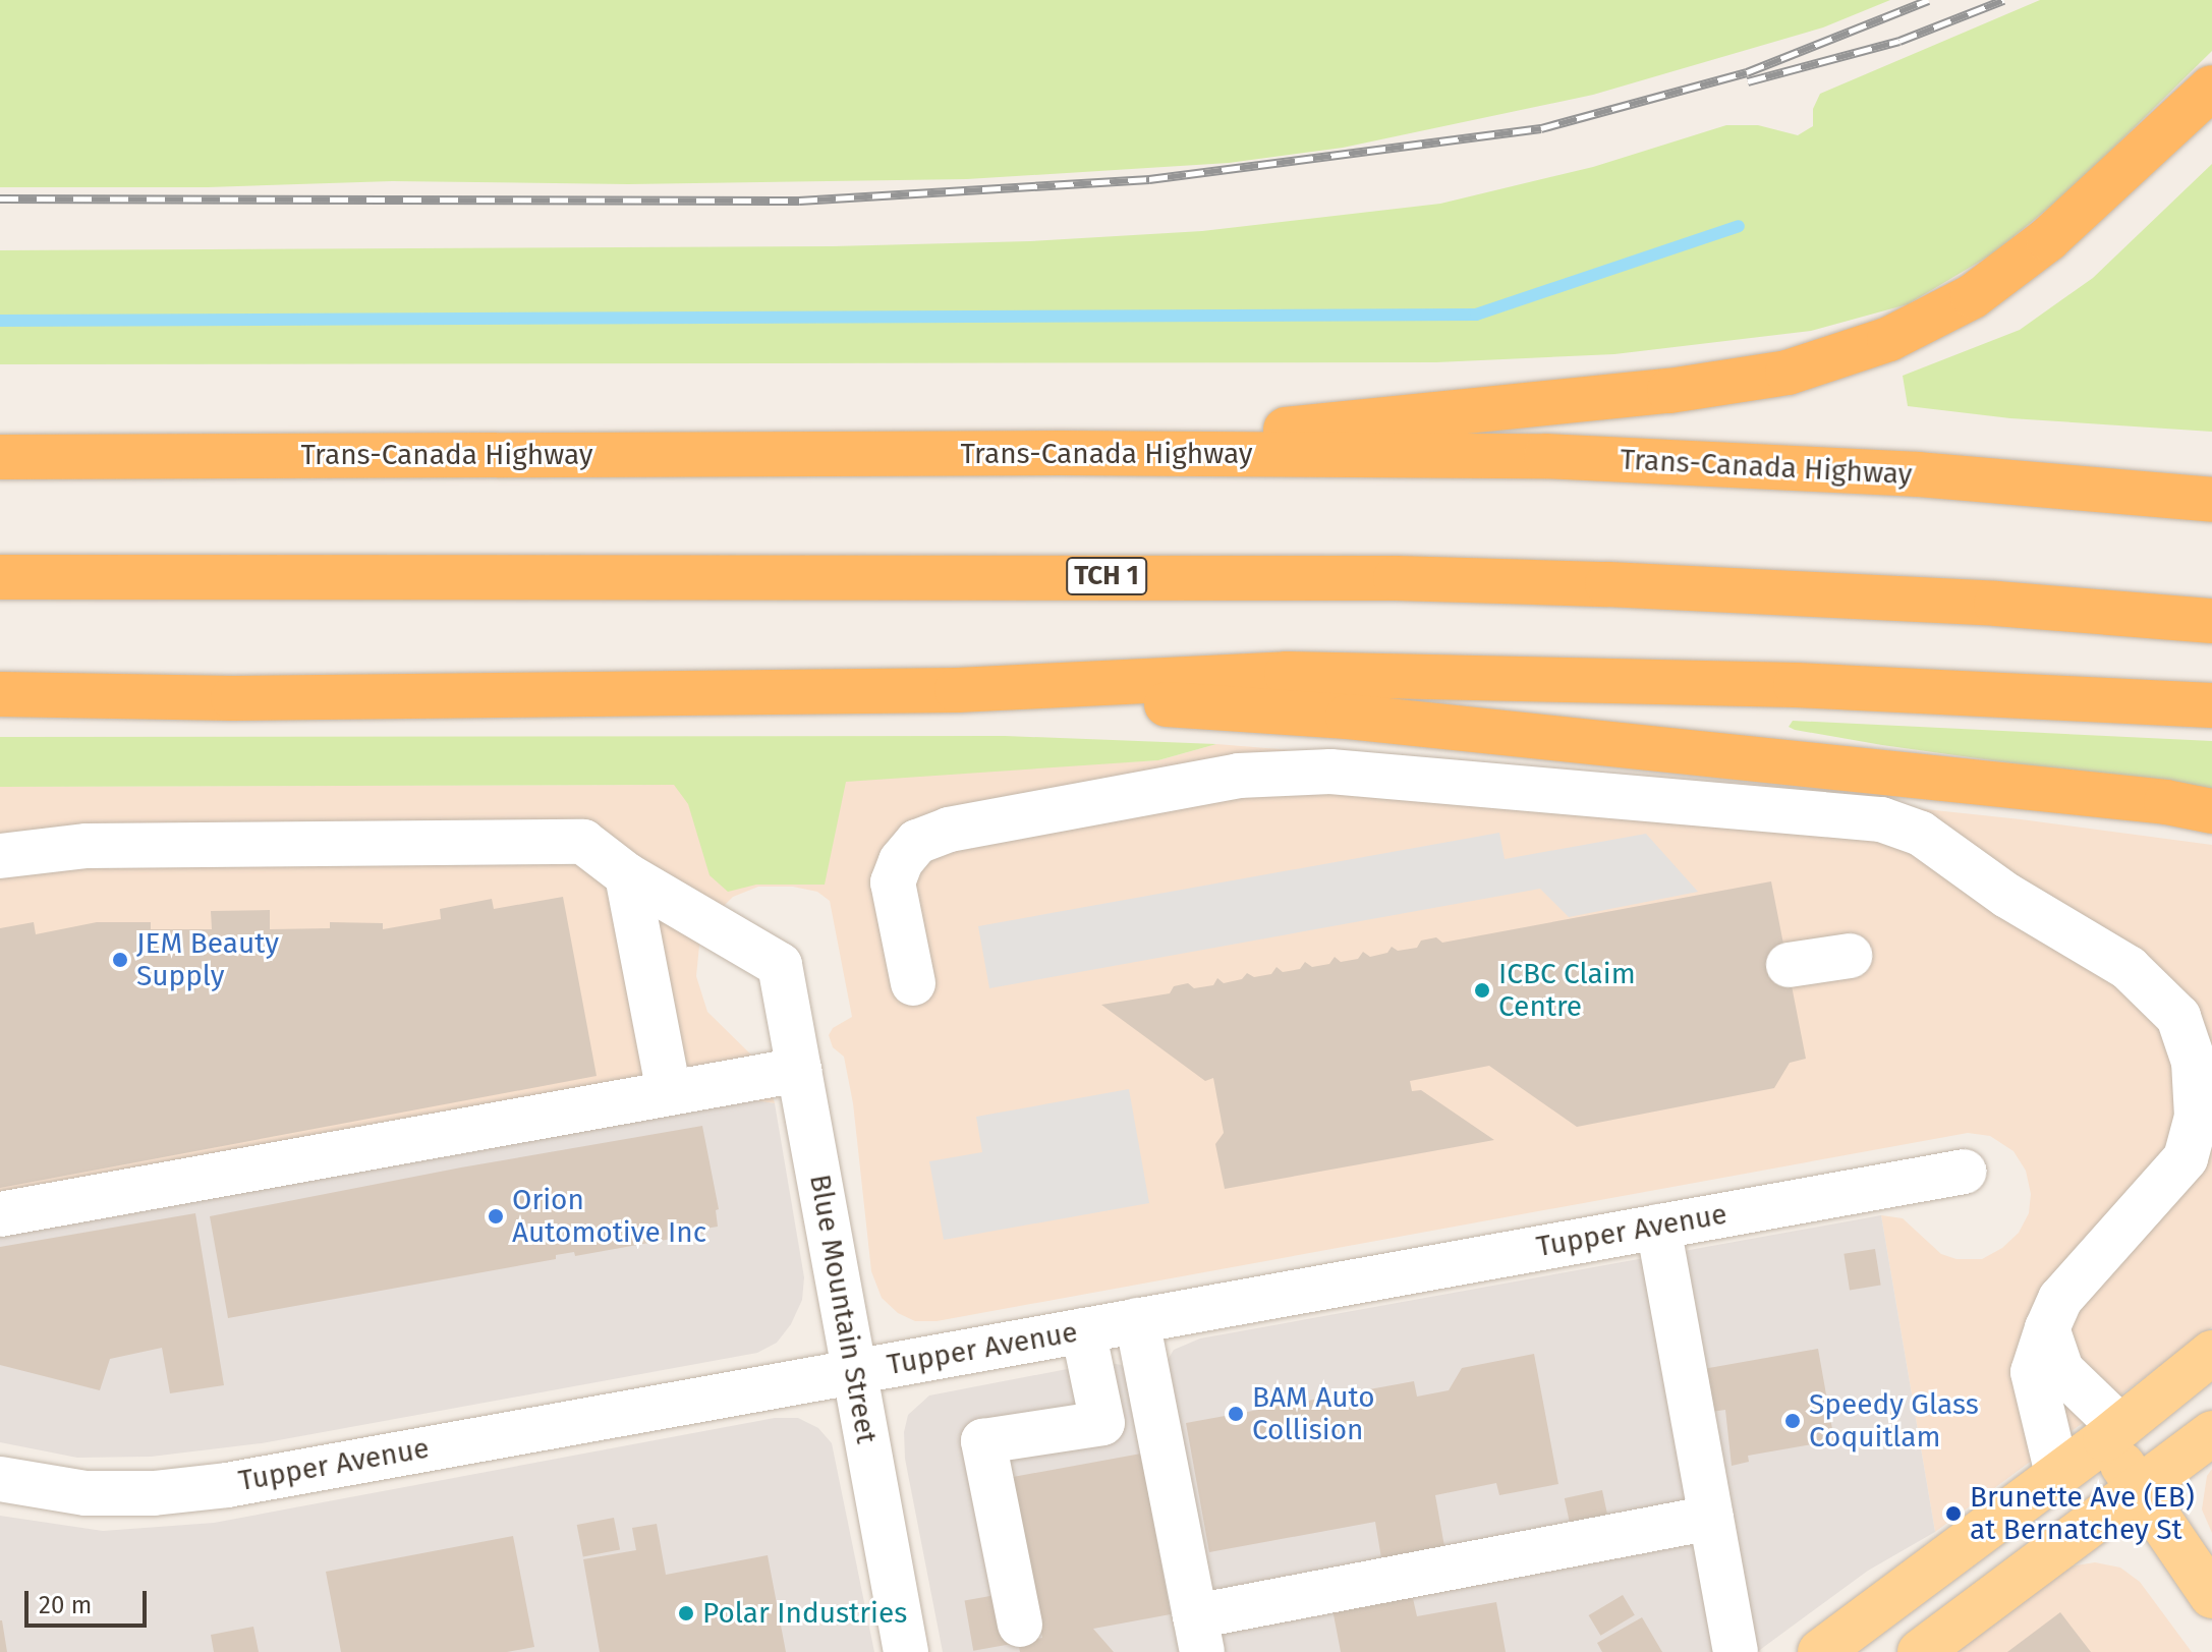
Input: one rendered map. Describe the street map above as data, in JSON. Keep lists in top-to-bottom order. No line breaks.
{"streets":{"highway":["Trans-Canada Highway","TCH 1"],"street":["Tupper Avenue","Blue Mountain Street"]},"crossings":[["Tupper Avenue","Blue Mountain Street"]],"places":["JEM Beauty Supply","ICBC Claim Centre","Orion Automotive Inc","BAM Auto Collision","Speedy Glass Coquitlam","Brunette Ave (EB) at Bernatchey St","Polar Industries"],"scale_bar":"20 m"}
